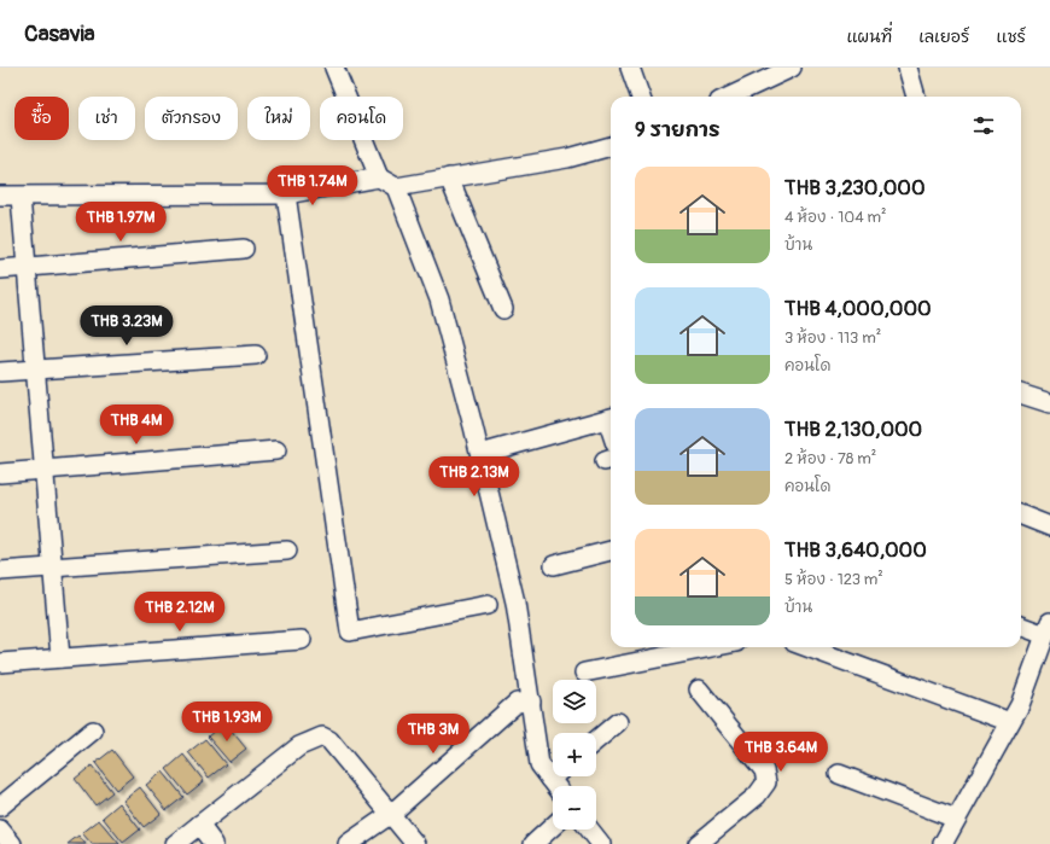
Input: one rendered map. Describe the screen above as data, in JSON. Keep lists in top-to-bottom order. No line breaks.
{"page":{"header":"Casavia","nav":["แผนที่","เลเยอร์","แชร์"],"chip":["ซื้อ","เช่า","ตัวกรอง","ใหม่","คอนโด"],"heading":"9 รายการ","list":[{"name":"THB 3,230,000","note":"4 ห้อง · 104 m² · บ้าน"},{"name":"THB 4,000,000","note":"3 ห้อง · 113 m² · คอนโด"},{"name":"THB 2,130,000","note":"2 ห้อง · 78 m² · คอนโด"},{"name":"THB 3,640,000","note":"5 ห้อง · 123 m² · บ้าน"}],"price":["THB 1.74M","THB 1.97M","THB 3.23M","THB 4M","THB 2.13M","THB 2.12M","THB 1.93M","THB 3M","THB 3.64M"],"map_buttons":["+","−"]}}
